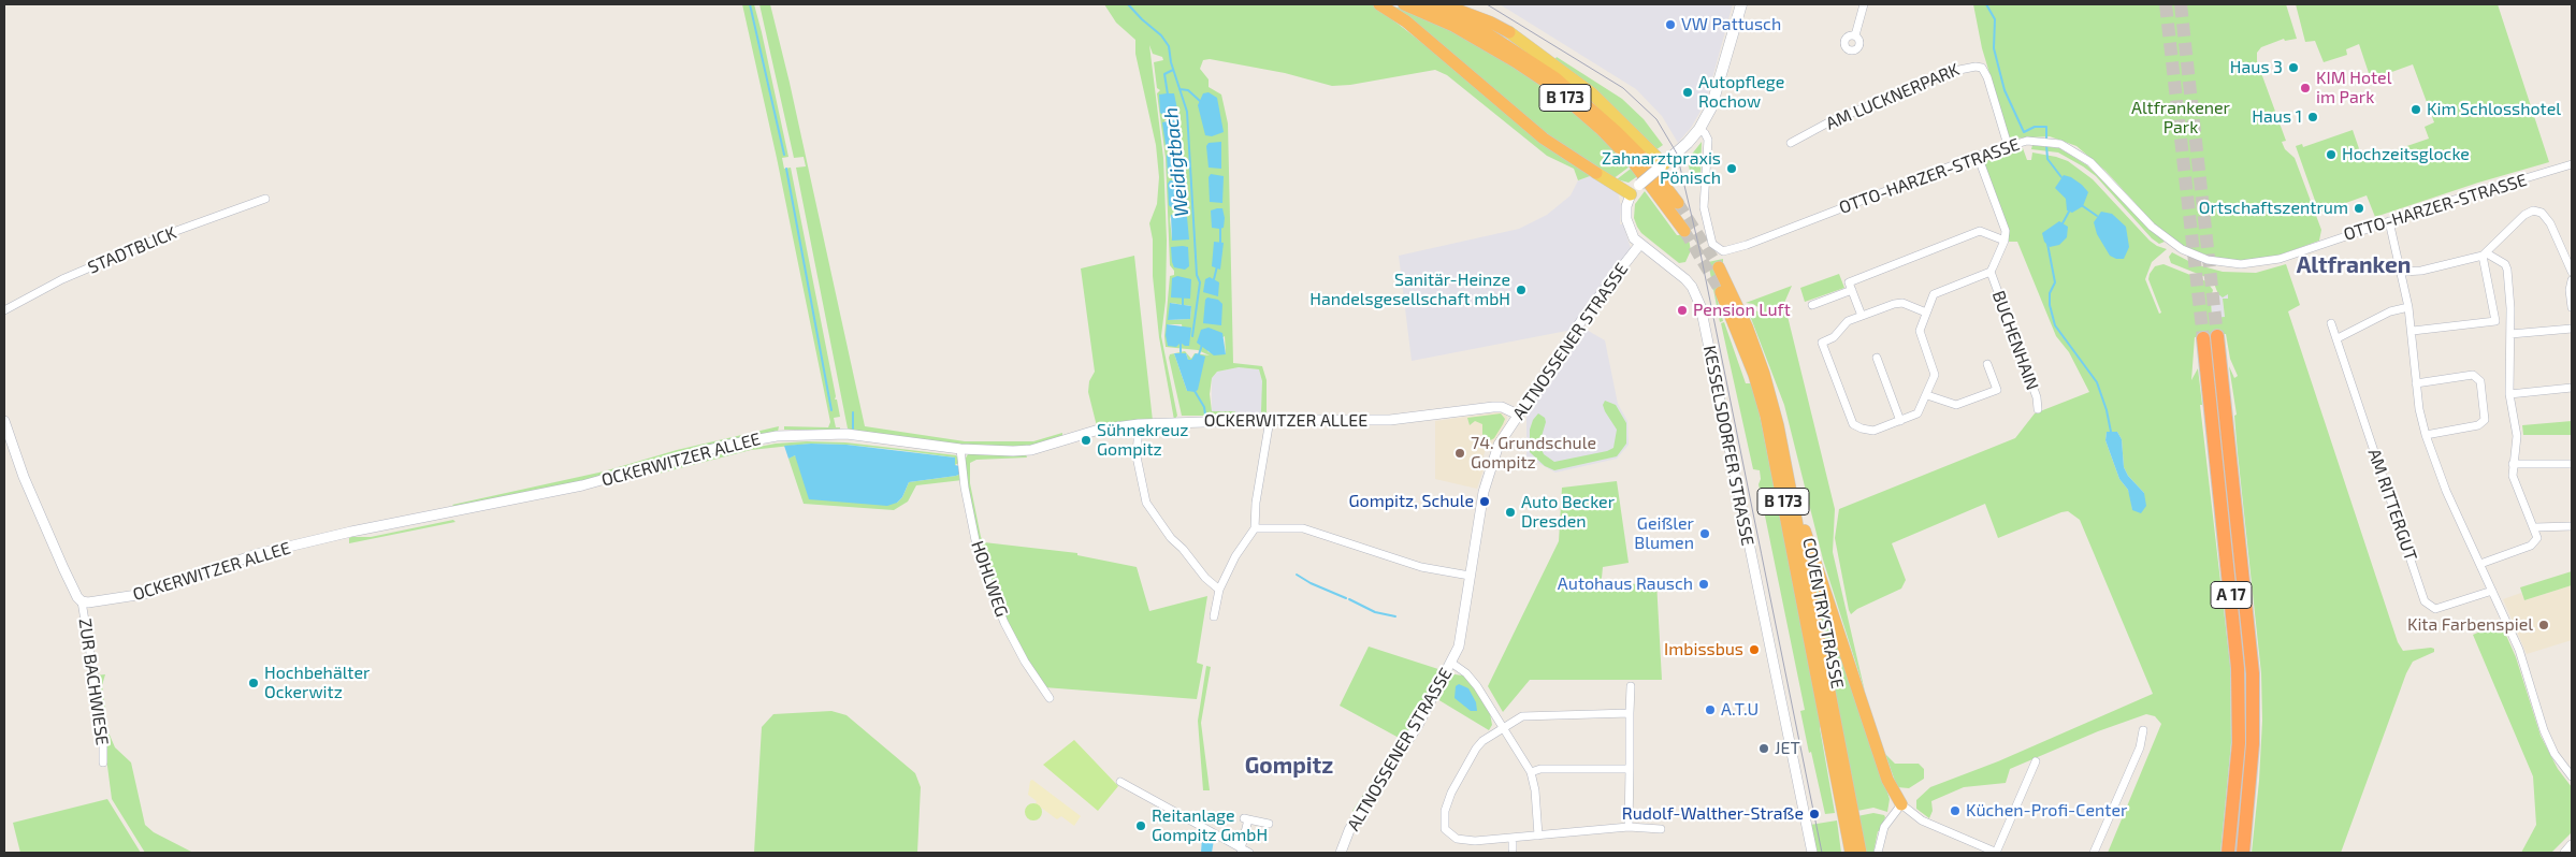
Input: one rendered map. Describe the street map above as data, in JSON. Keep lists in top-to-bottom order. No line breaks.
{"streets":{"highway":["B 173","A 17","COVENTRYSTRASSE"],"street":["AM LUCKNERPARK","OTTO-HARZER-STRASSE","STADTBLICK","BUCHENHAIN","ALTNOSSENER STRASSE","OCKERWITZER ALLEE","KESSELSDORFER STRASSE","AM RITTERGUT","HOHLWEG","ZUR BACHWIESE"]},"crossings":[["AM LUCKNERPARK","OTTO-HARZER-STRASSE"],["ALTNOSSENER STRASSE","OCKERWITZER ALLEE"],["ALTNOSSENER STRASSE","KESSELSDORFER STRASSE"],["OCKERWITZER ALLEE","HOHLWEG"],["OCKERWITZER ALLEE","ZUR BACHWIESE"]],"districts":["Altfranken","Gompitz"],"water":["Weidigtbach"],"parks":["Altfrankener Park"],"places":["VW Pattusch","Haus 3","KIM Hotel im Park","Autopflege Rochow","Kim Schlosshotel","Haus 1","Hochzeitsglocke","Zahnarztpraxis Pönisch","Ortschaftszentrum","Sanitär-Heinze Handelsgesellschaft mbH","Pension Luft","Sühnekreuz Gompitz","74. Grundschule Gompitz","Gompitz, Schule","Auto Becker Dresden","Geißler Blumen","Autohaus Rausch","Kita Farbenspiel","Imbissbus","Hochbehälter Ockerwitz","A.T.U","JET","Küchen-Profi-Center","Rudolf-Walther-Straße","Reitanlage Gompitz GmbH"]}
